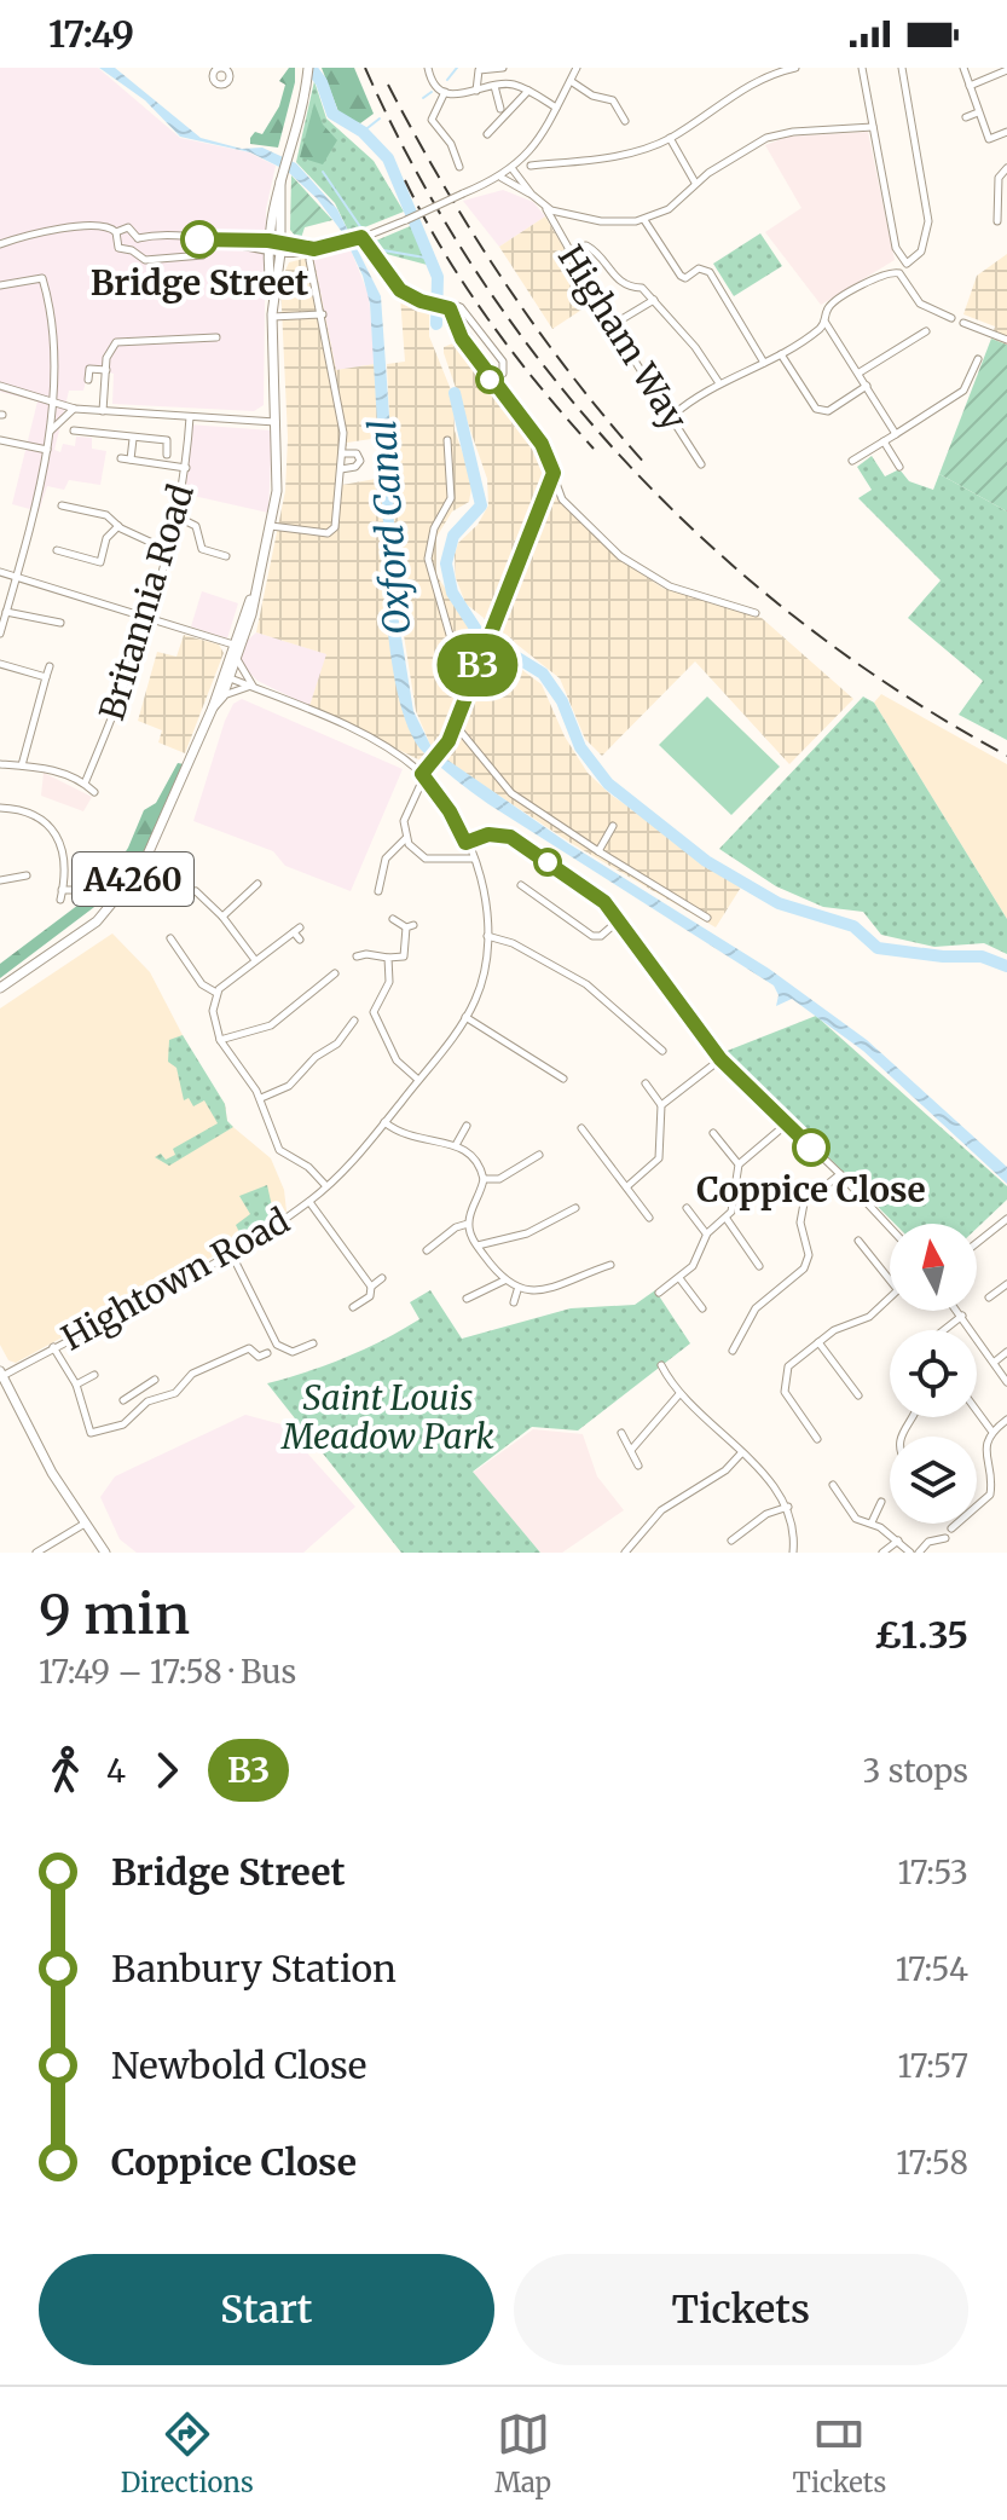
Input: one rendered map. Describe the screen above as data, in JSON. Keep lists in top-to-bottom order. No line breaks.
{"streets":{"main road":["A4260"],"street":["Higham Way","Britannia Road","Hightown Road"]},"water":["Oxford Canal"],"parks":["Saint Louis Meadow Park"],"places":["Bridge Street","Coppice Close"],"lines":["bus line B3"],"north":"top","page":{"status":"17:49","on_map":"B3","heading":["9 min","17:49 – 17:58 · Bus","£1.35"],"legs":["4","B3","3 stops"],"list":[{"name":"Bridge Street","value":"17:53"},{"name":"Banbury Station","value":"17:54"},{"name":"Newbold Close","value":"17:57"},{"name":"Coppice Close","value":"17:58"}],"buttons":["Start","Tickets"],"tabs":["Directions","Map","Tickets"]}}
